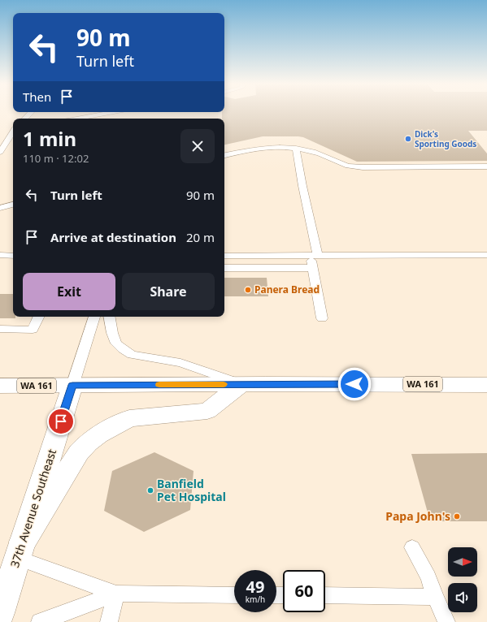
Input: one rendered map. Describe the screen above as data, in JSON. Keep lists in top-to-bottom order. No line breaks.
{"streets":{"main road":["WA 161","37th Avenue Southeast"]},"crossings":[["WA 161","37th Avenue Southeast"]],"places":["Dick's Sporting Goods","Panera Bread","Banfield Pet Hospital","Papa John's"],"north":"right","page":{"turn":["90 m","Turn left"],"then":"Then","heading":["1 min","110 m · 12:02"],"list":[{"name":"Turn left","value":"90 m"},{"name":"Arrive at destination","value":"20 m"}],"buttons":["Exit","Share"],"speed":"49 km/h","limit":"60"}}
